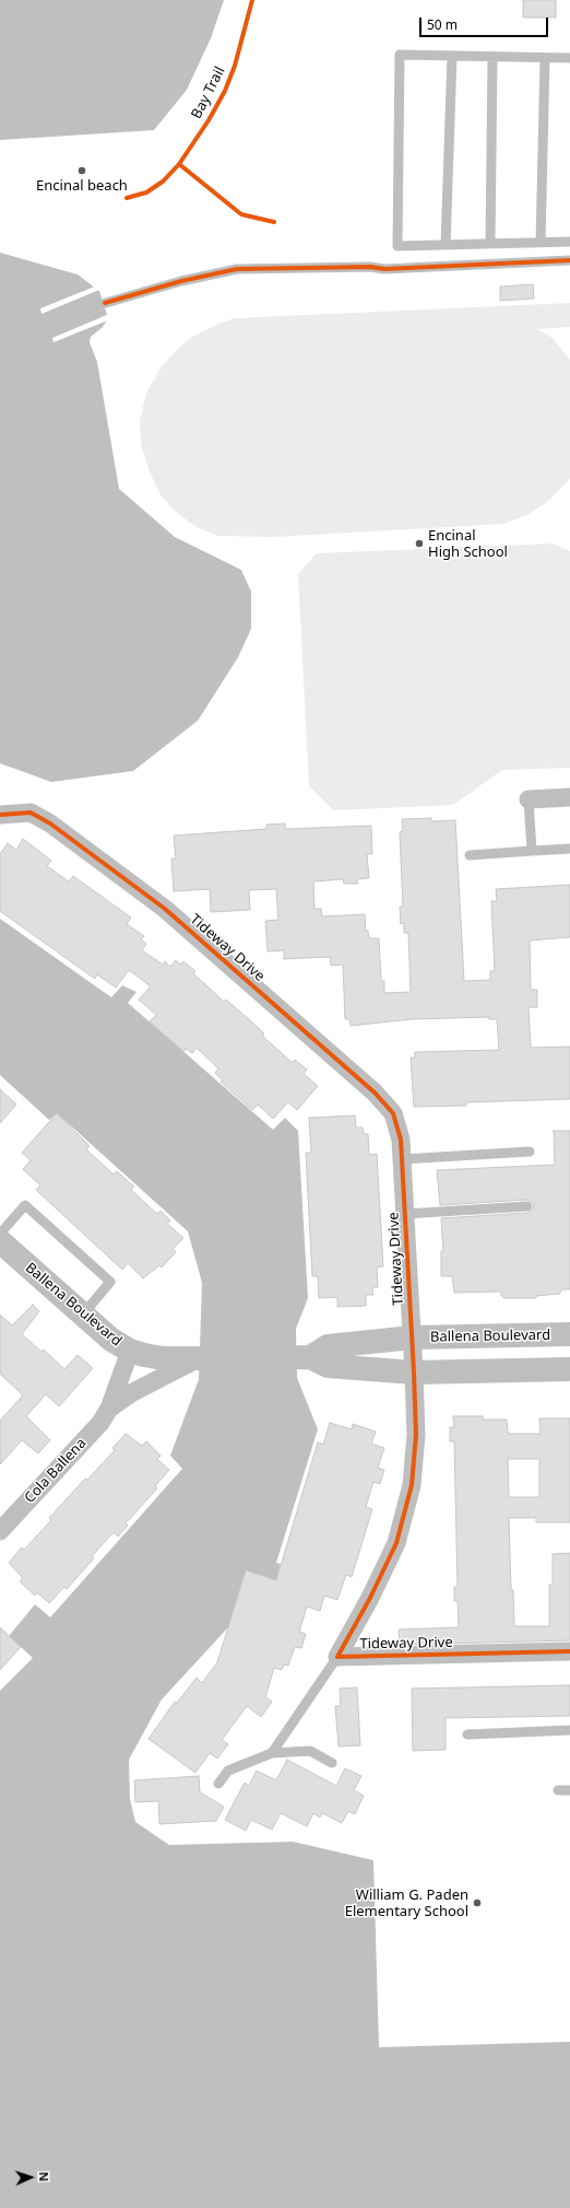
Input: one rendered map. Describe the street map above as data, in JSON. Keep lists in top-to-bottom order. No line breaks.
{"streets":{"street":["Tideway Drive","Ballena Boulevard","Cola Ballena"],"cycle path":["Bay Trail"]},"crossings":[["Tideway Drive","Ballena Boulevard"],["Ballena Boulevard","Cola Ballena"]],"places":["Encinal beach","Encinal High School","William G. Paden Elementary School"],"scale_bar":"50 m","north":"right"}
